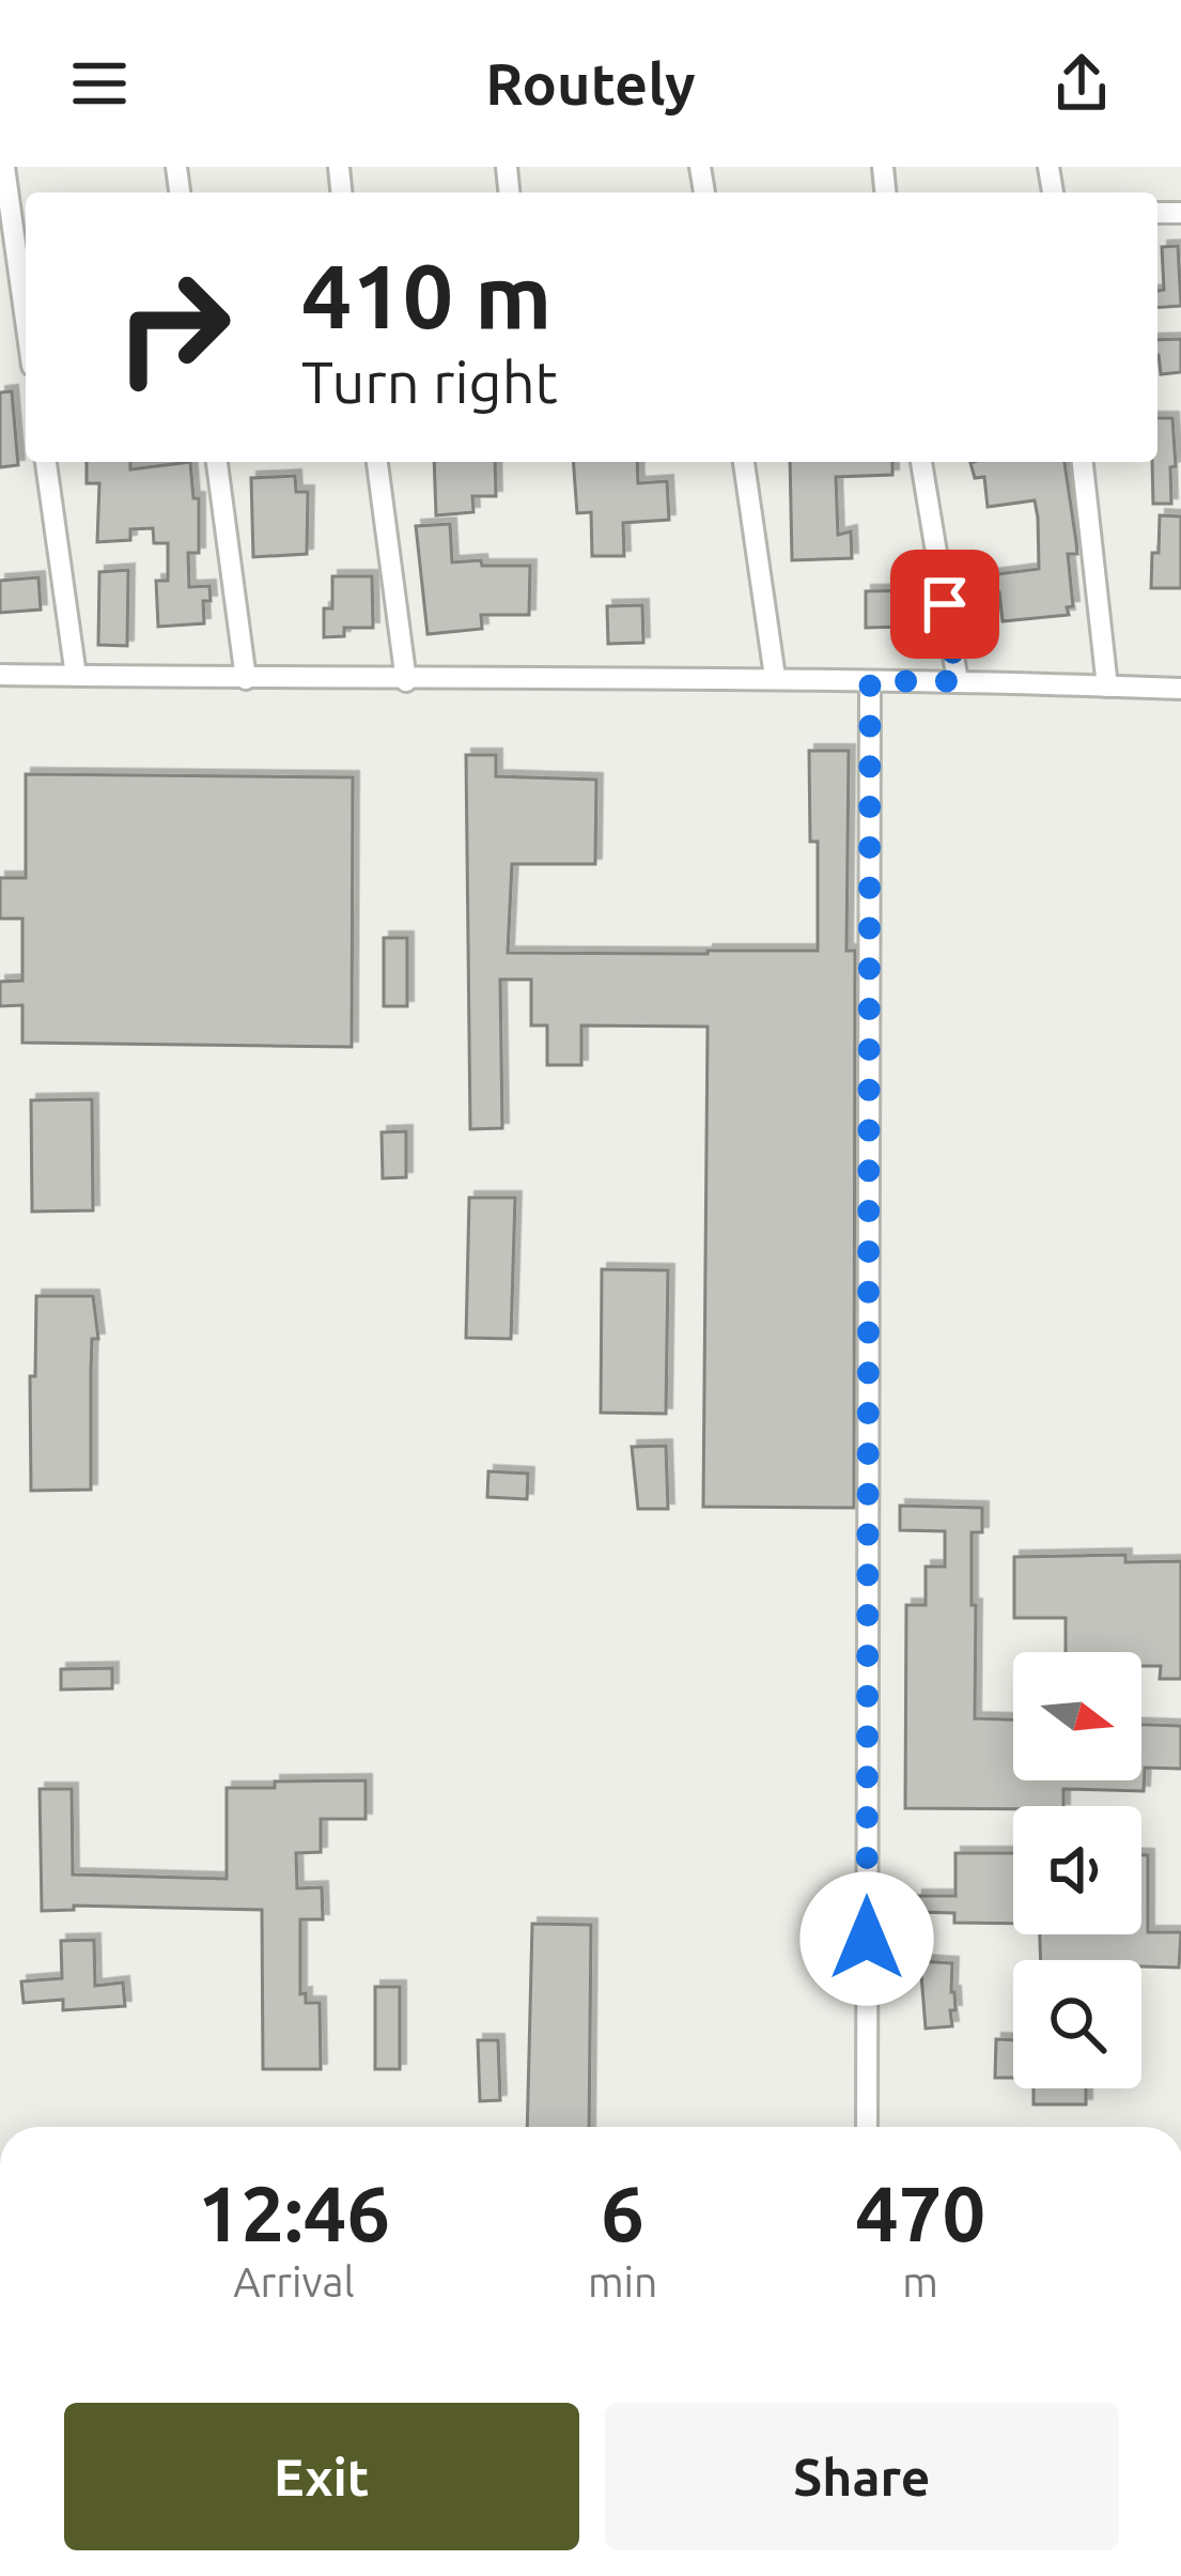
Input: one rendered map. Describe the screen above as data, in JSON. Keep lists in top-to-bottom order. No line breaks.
{"north":"right","page":{"header":"Routely","turn":["410 m","Turn right"],"eta":["12:46","Arrival","6","min","470","m"],"buttons":["Exit","Share"]}}
